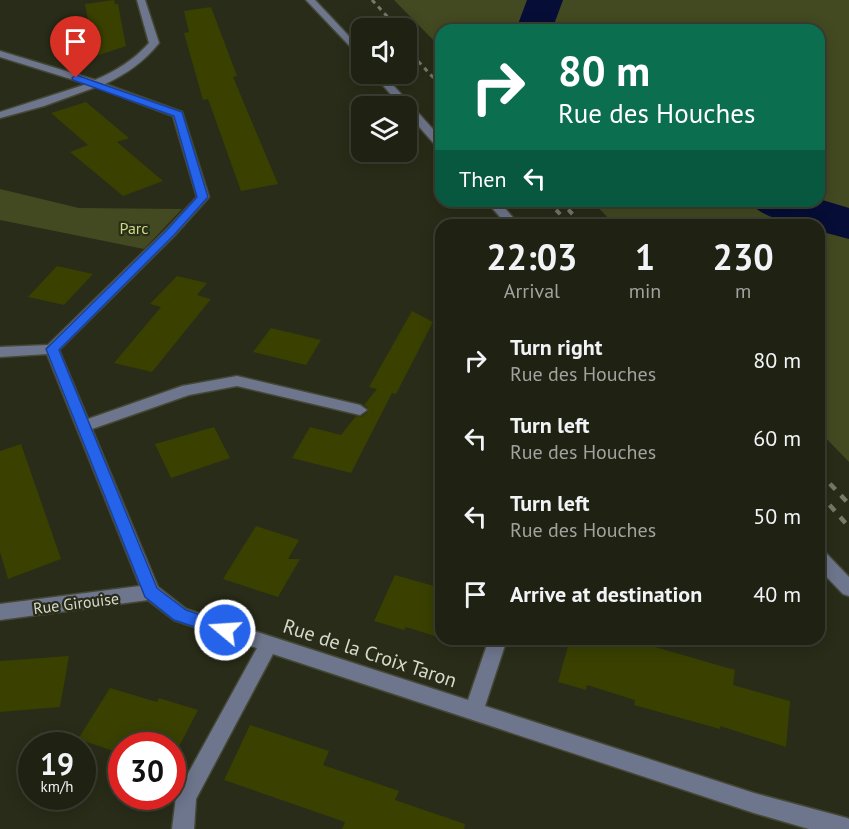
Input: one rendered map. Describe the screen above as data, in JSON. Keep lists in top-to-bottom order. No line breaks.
{"streets":{"street":["Rue Girouise","Rue de la Croix Taron"]},"crossings":[["Rue Girouise","Rue de la Croix Taron"]],"parks":["Parc"],"page":{"turn":["80 m","Rue des Houches"],"then":"Then","eta":["22:03","Arrival","1","min","230","m"],"list":[{"name":"Turn right","note":"Rue des Houches","value":"80 m"},{"name":"Turn left","note":"Rue des Houches","value":"60 m"},{"name":"Turn left","note":"Rue des Houches","value":"50 m"},{"name":"Arrive at destination","value":"40 m"}],"speed":"19 km/h","limit":"30"}}
